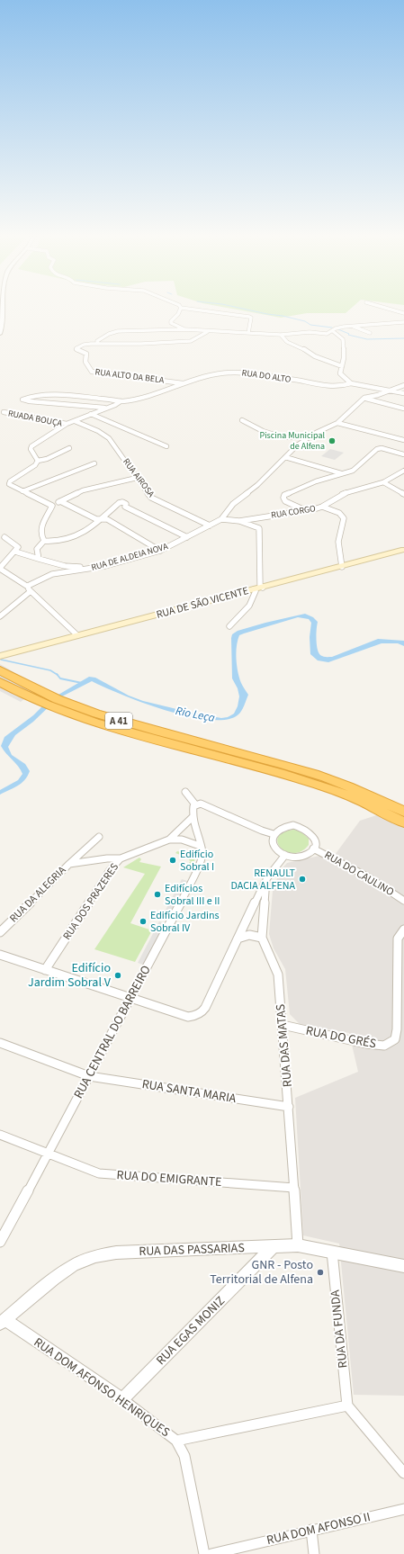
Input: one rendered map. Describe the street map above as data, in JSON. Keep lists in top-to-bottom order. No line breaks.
{"streets":{"highway":["A 41"],"main road":["RUA DE SÃO VICENTE"],"street":["RUA ALTO DA BELA","RUA DO ALTO","RUADA BOUÇA","RUA AIROSA","RUA CORGO","RUA DE ALDEIA NOVA","RUA DO CAULINO","RUA DA ALEGRIA","RUA DOS PRAZERES","RUA CENTRAL DO BARREIRO","RUA DO GRÉS","RUA DAS MATAS","RUA SANTA MARIA","RUA DO EMIGRANTE","RUA DAS PASSARIAS","RUA DA FUNDA","RUA EGAS MONIZ","RUA DOM AFONSO HENRIQUES","RUA DOM AFONSO II"]},"crossings":[["RUA ALTO DA BELA","RUA DO ALTO"],["RUA AIROSA","RUA DE ALDEIA NOVA"],["RUA DA ALEGRIA","RUA DOS PRAZERES"],["RUA DOS PRAZERES","RUA CENTRAL DO BARREIRO"],["RUA CENTRAL DO BARREIRO","RUA SANTA MARIA"],["RUA CENTRAL DO BARREIRO","RUA DO EMIGRANTE"],["RUA DO GRÉS","RUA DAS MATAS"],["RUA DAS MATAS","RUA SANTA MARIA"],["RUA DAS MATAS","RUA DO EMIGRANTE"],["RUA DAS MATAS","RUA DAS PASSARIAS"],["RUA DAS PASSARIAS","RUA DA FUNDA"],["RUA DAS PASSARIAS","RUA EGAS MONIZ"],["RUA DAS PASSARIAS","RUA DOM AFONSO HENRIQUES"],["RUA DA FUNDA","RUA DOM AFONSO HENRIQUES"],["RUA EGAS MONIZ","RUA DOM AFONSO HENRIQUES"]],"water":["Rio Leça"],"places":["Piscina Municipal de Alfena","Edifício Sobral I","RENAULT DACIA ALFENA","Edifícios Sobral III e II","Edifício Jardins Sobral IV","Edifício Jardim Sobral V","GNR - Posto Territorial de Alfena"]}
